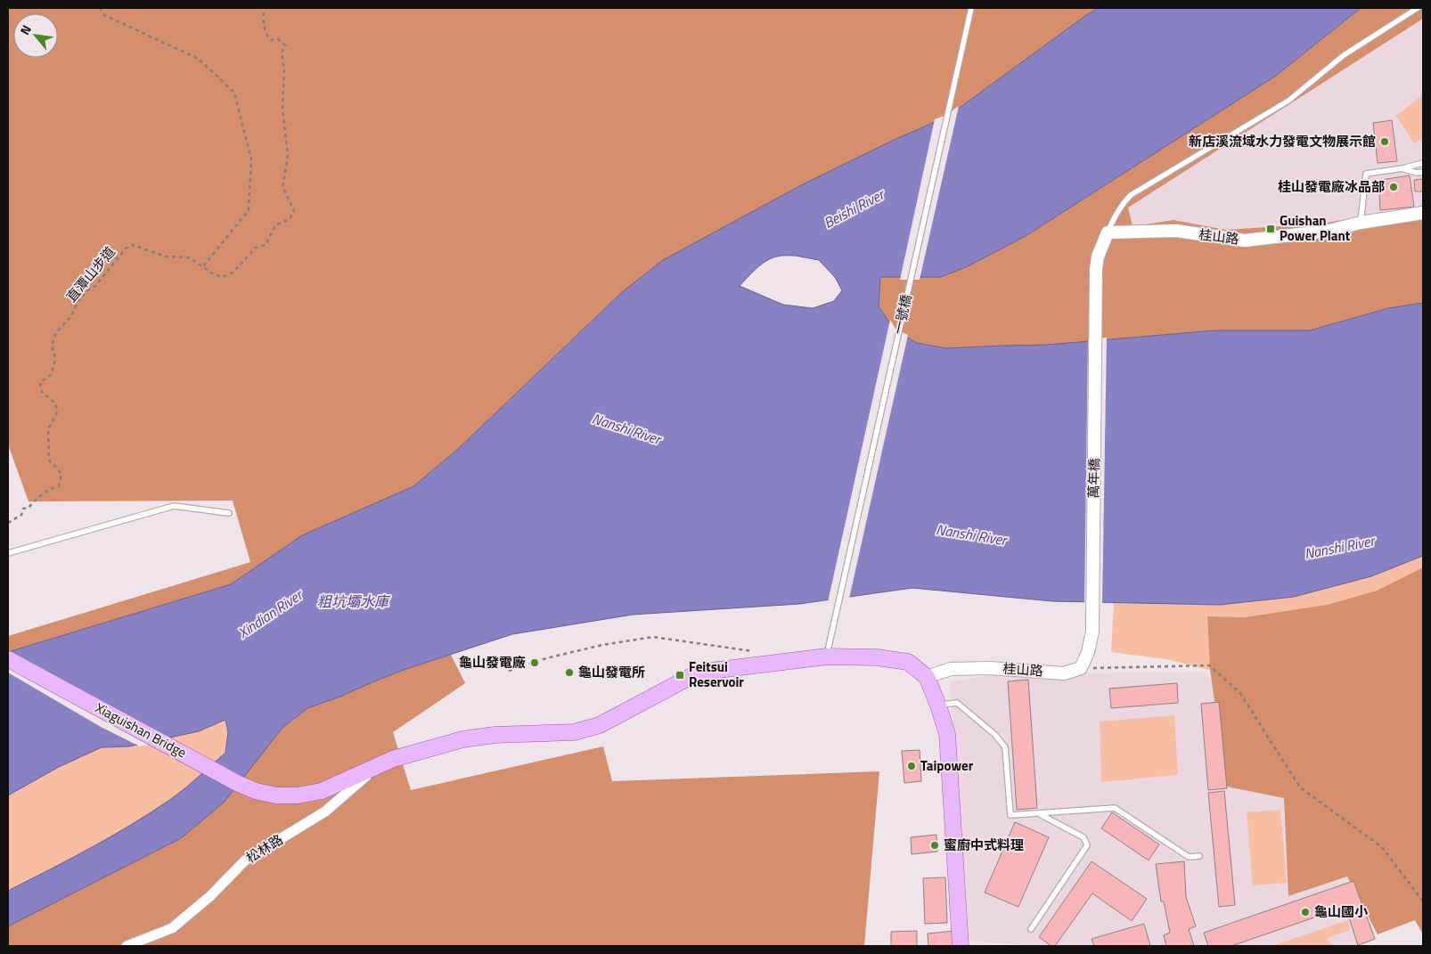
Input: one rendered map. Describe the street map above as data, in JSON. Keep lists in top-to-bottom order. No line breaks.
{"streets":{"main road":["Xiaguishan Bridge"],"street":["桂山路","萬年橋","松林路"],"lane":["一號橋"],"path":["直潭山步道"]},"crossings":[["桂山路","萬年橋"],["桂山路","Xiaguishan Bridge"],["一號橋","Xiaguishan Bridge"],["Xiaguishan Bridge","松林路"]],"water":["Beishi River","Nanshi River","粗坑壩水庫","Xindian River"],"places":{"other":["新店溪流域水力發電文物展示館","桂山發電廠冰品部","龜山發電廠","龜山發電所","Taipower","蜜廚中式料理","龜山國小"],"transit":["Guishan Power Plant","Feitsui Reservoir"]},"north":"top left"}
